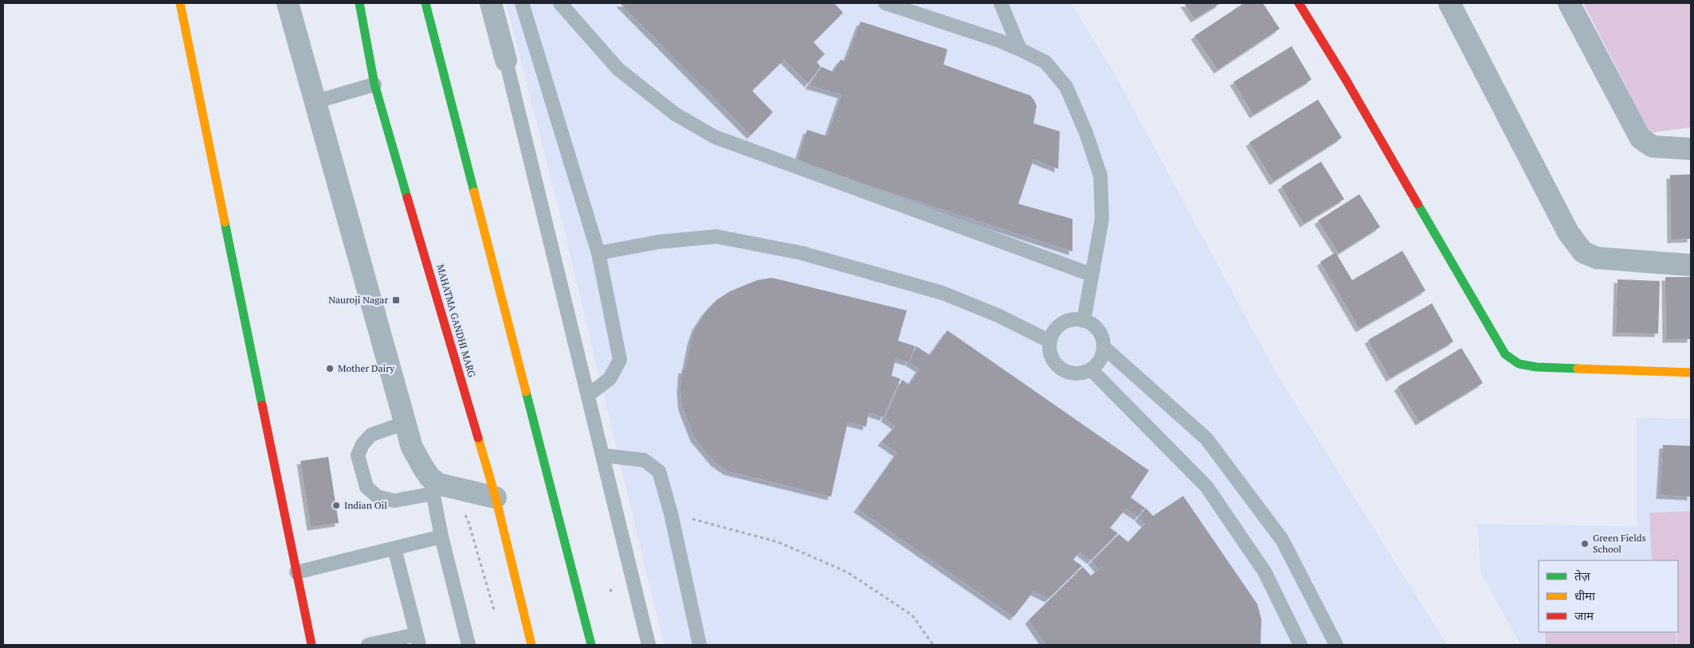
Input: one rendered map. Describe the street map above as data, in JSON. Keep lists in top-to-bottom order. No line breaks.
{"streets":{"main road":["MAHATMA GANDHI MARG"]},"places":{"transit":["Nauroji Nagar"],"other":["Mother Dairy","Indian Oil","Green Fields School"]},"legend":["तेज़","धीमा","जाम"]}
